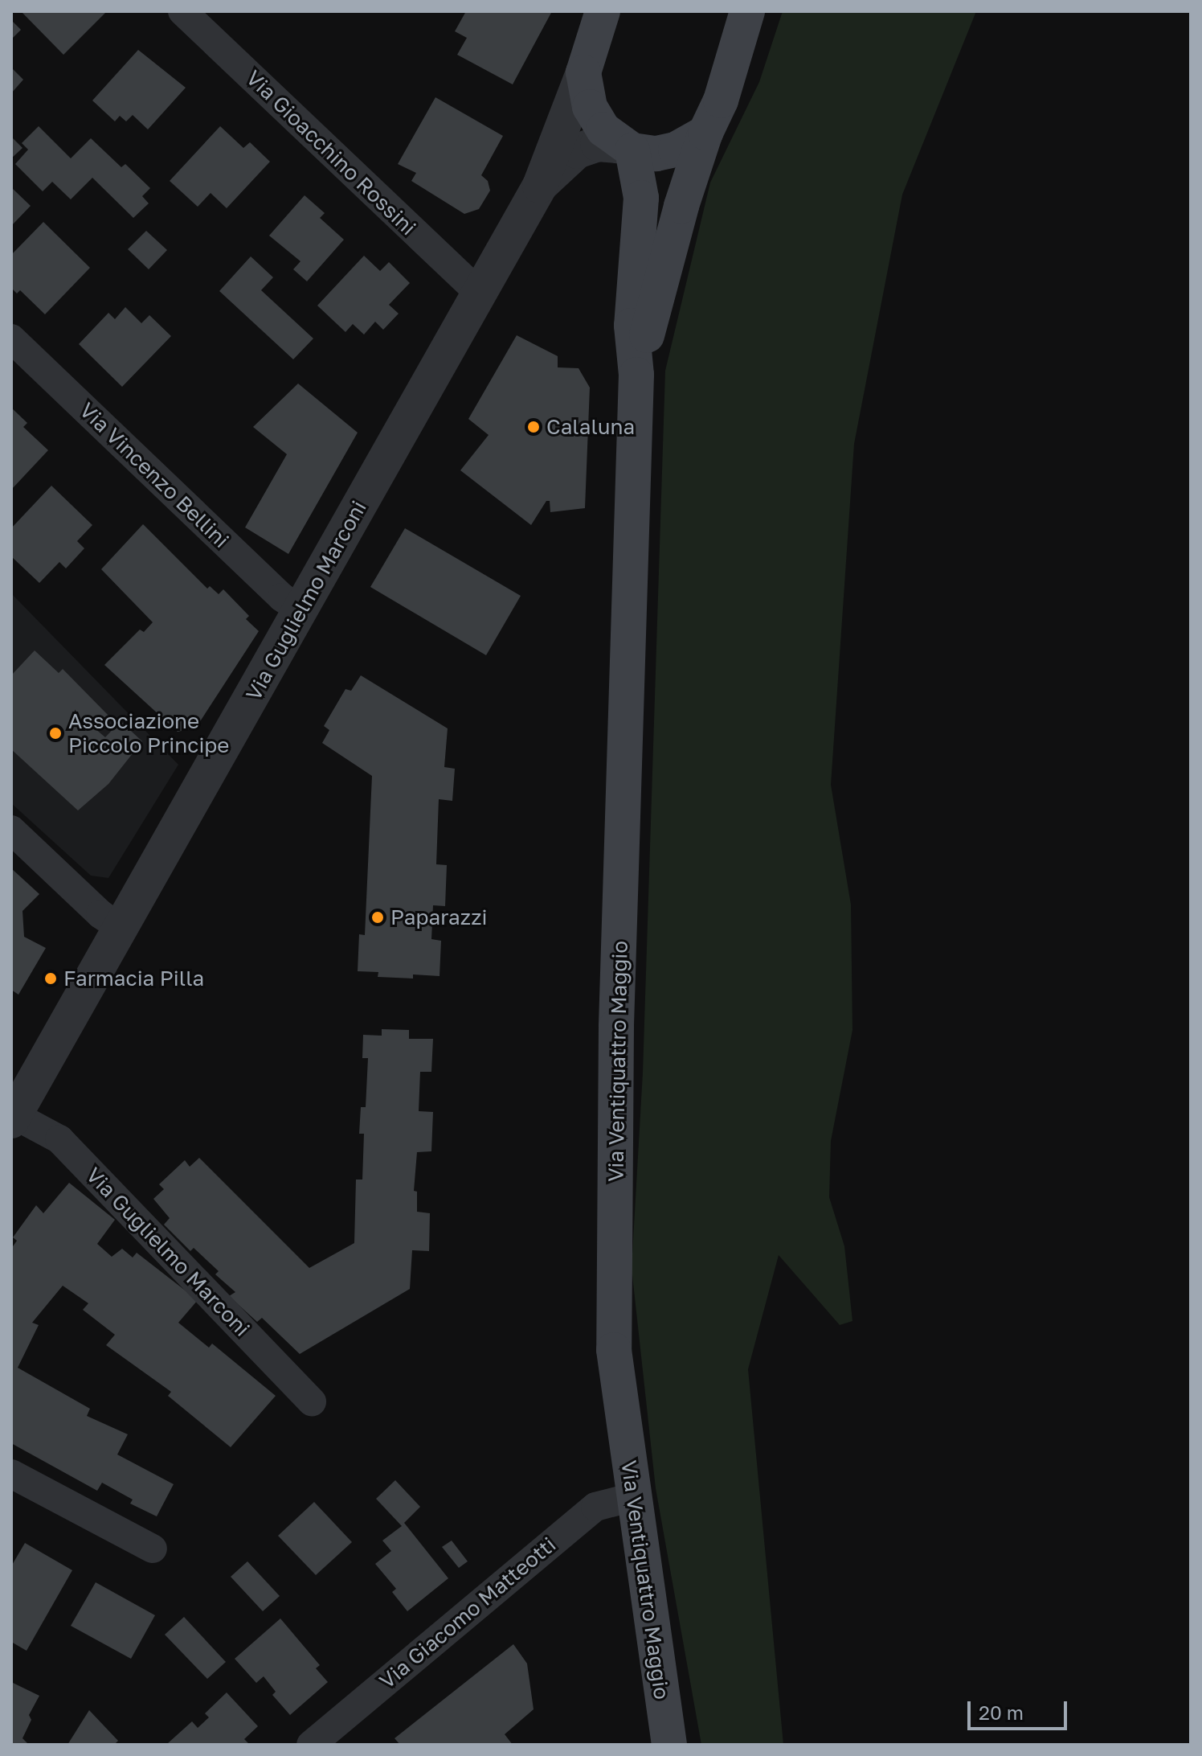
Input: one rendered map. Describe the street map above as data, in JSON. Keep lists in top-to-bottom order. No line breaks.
{"streets":{"main road":["Via Ventiquattro Maggio"],"street":["Via Gioacchino Rossini","Via Vincenzo Bellini","Via Guglielmo Marconi","Via Giacomo Matteotti"]},"crossings":[["Via Gioacchino Rossini","Via Guglielmo Marconi"],["Via Vincenzo Bellini","Via Guglielmo Marconi"],["Via Guglielmo Marconi","Via Ventiquattro Maggio"],["Via Ventiquattro Maggio","Via Giacomo Matteotti"]],"places":["Calaluna","Associazione Piccolo Principe","Paparazzi","Farmacia Pilla"],"scale_bar":"20 m"}
